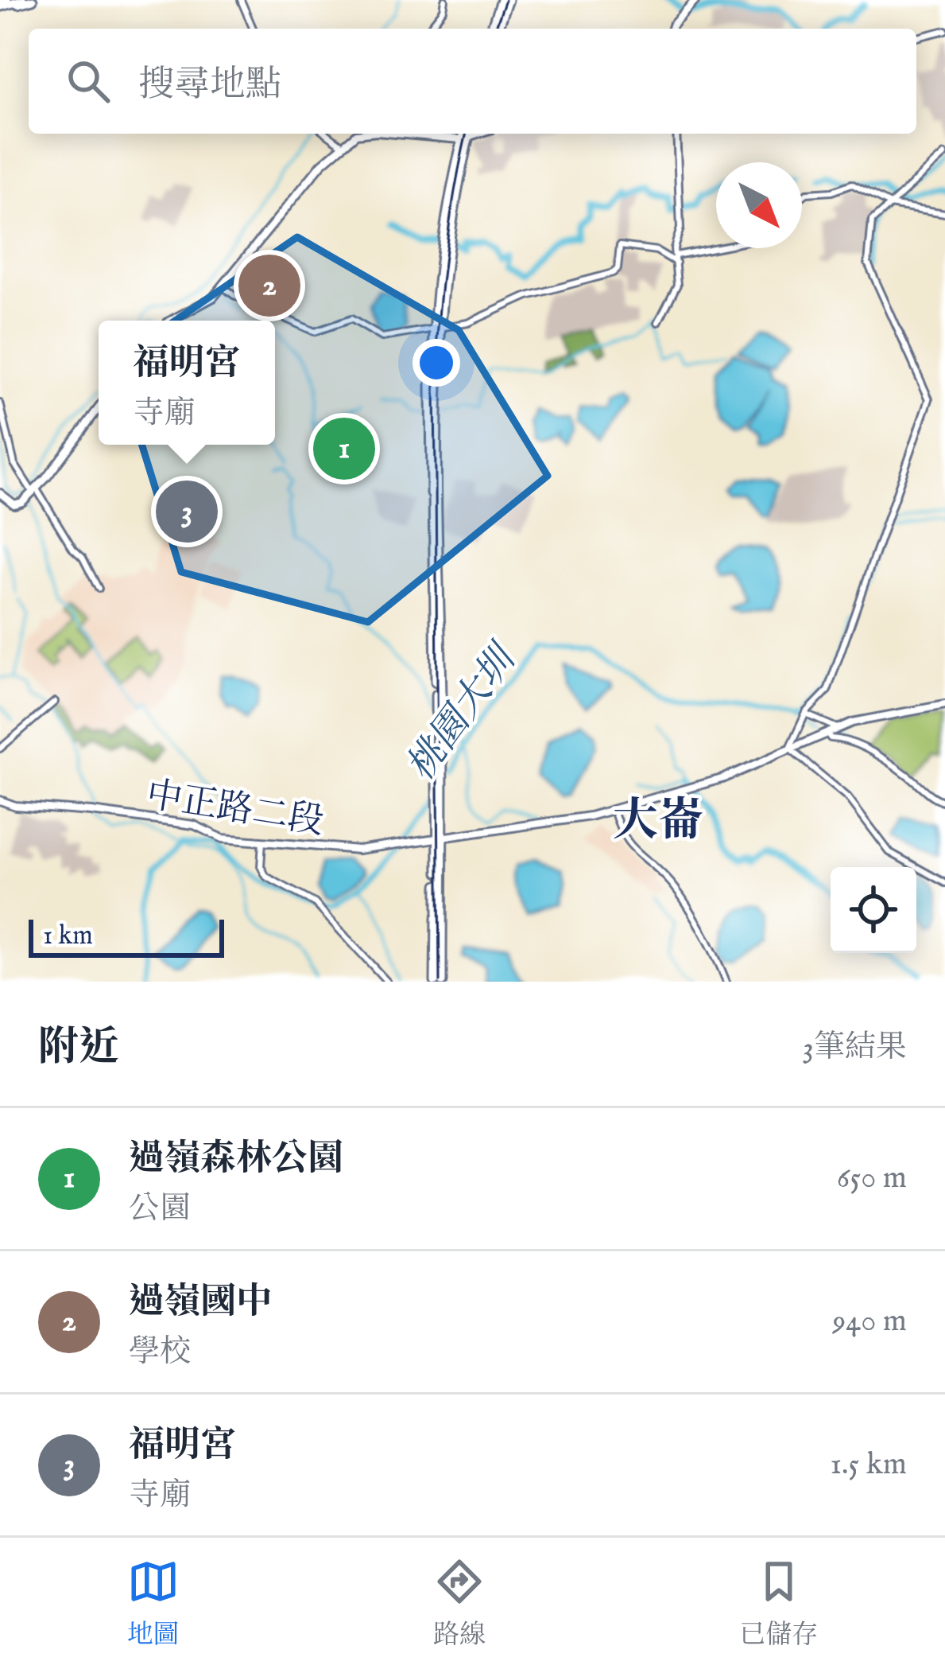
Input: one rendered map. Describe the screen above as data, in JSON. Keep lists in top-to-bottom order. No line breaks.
{"streets":{"main road":["中正路二段"]},"districts":["大崙"],"water":["桃園大圳"],"scale_bar":"1 km","north":"bottom right","page":{"search":"搜尋地點","pins":["2","1","3"],"popup":["福明宮","寺廟"],"scale":"1 km","heading":["附近","3筆結果"],"list":[{"mark":"1","name":"過嶺森林公園","note":"公園","value":"650 m"},{"mark":"2","name":"過嶺國中","note":"學校","value":"940 m"},{"mark":"3","name":"福明宮","note":"寺廟","value":"1.5 km"}],"nav":["地圖","路線","已儲存"]}}
